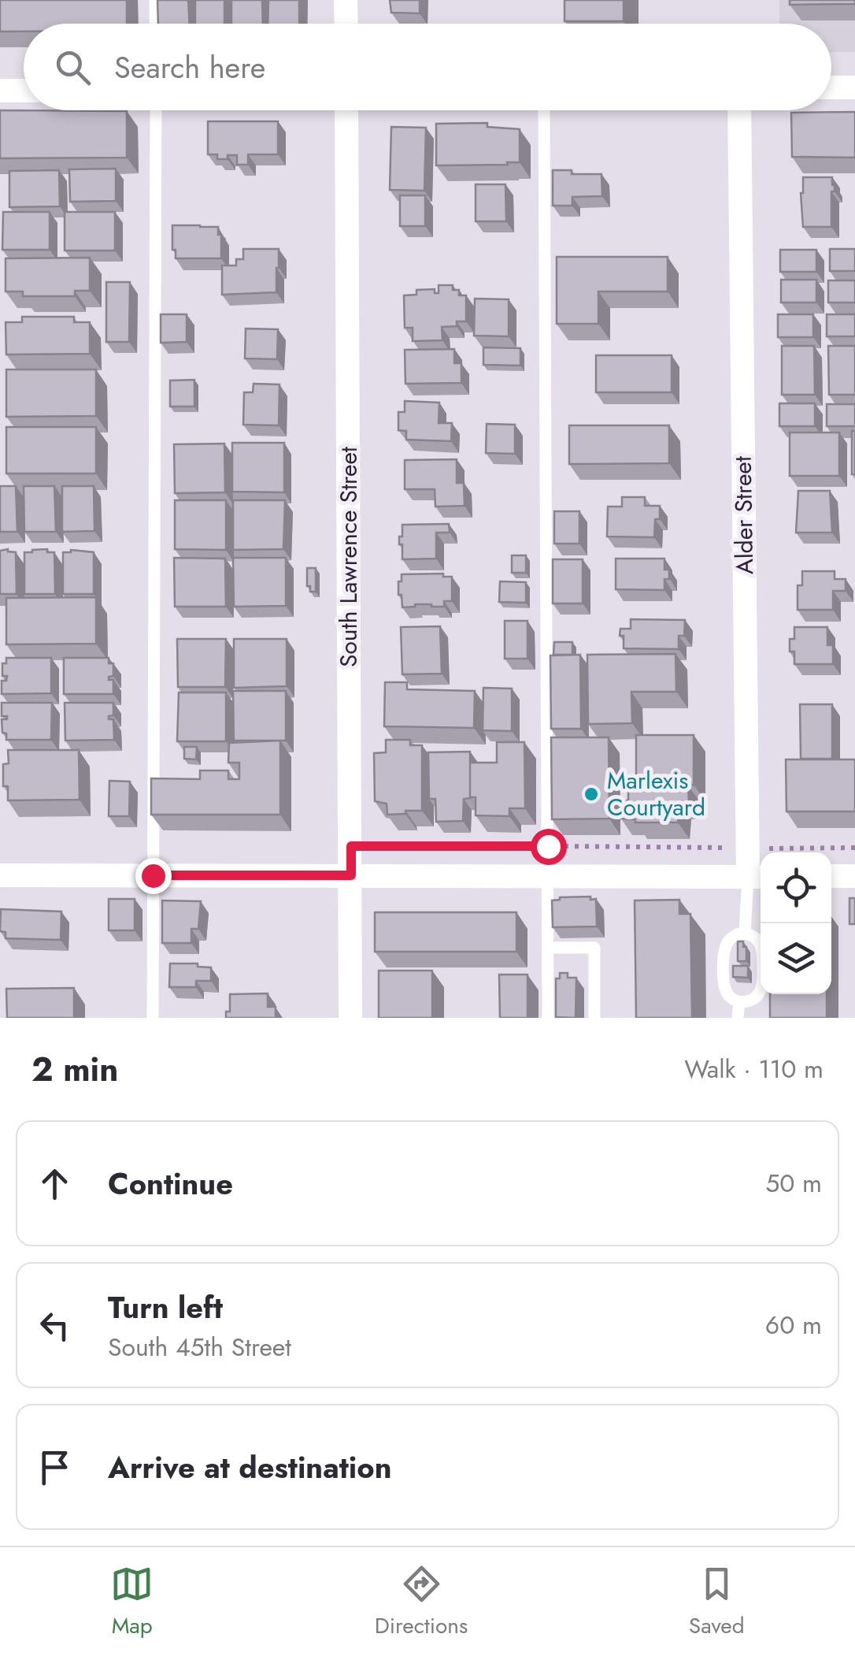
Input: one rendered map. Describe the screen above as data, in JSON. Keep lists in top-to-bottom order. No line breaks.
{"streets":{"street":["Alder Street","South Lawrence Street"]},"places":["Marlexis Courtyard"],"page":{"search":"Search here","heading":["2 min","Walk · 110 m"],"list":[["Continue","50 m"],["Turn left","South 45th Street","60 m"],"Arrive at destination"],"nav":["Map","Directions","Saved"]}}
